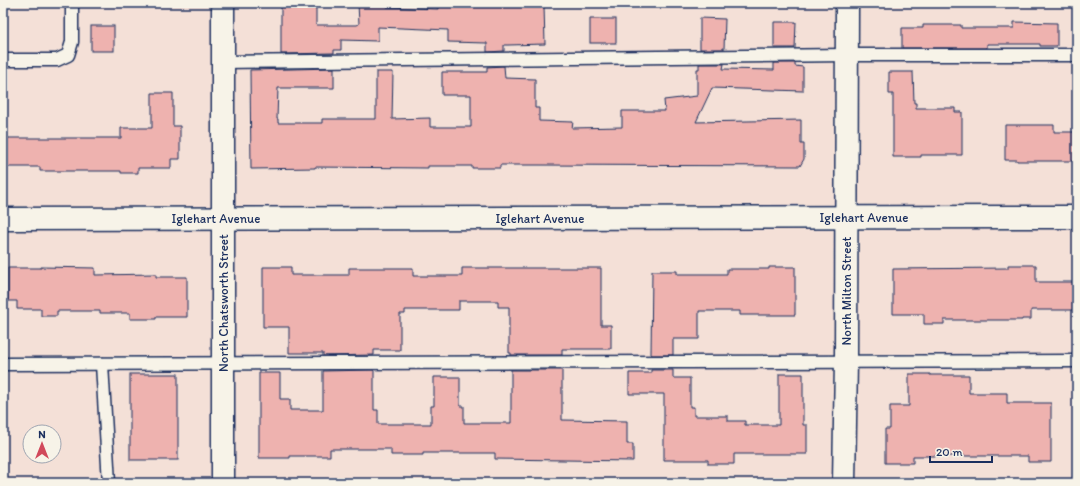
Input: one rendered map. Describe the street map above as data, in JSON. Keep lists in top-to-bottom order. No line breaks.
{"streets":{"street":["Iglehart Avenue","North Milton Street","North Chatsworth Street"]},"crossings":[["Iglehart Avenue","North Milton Street"],["Iglehart Avenue","North Chatsworth Street"]],"scale_bar":"20 m","north":"top"}
